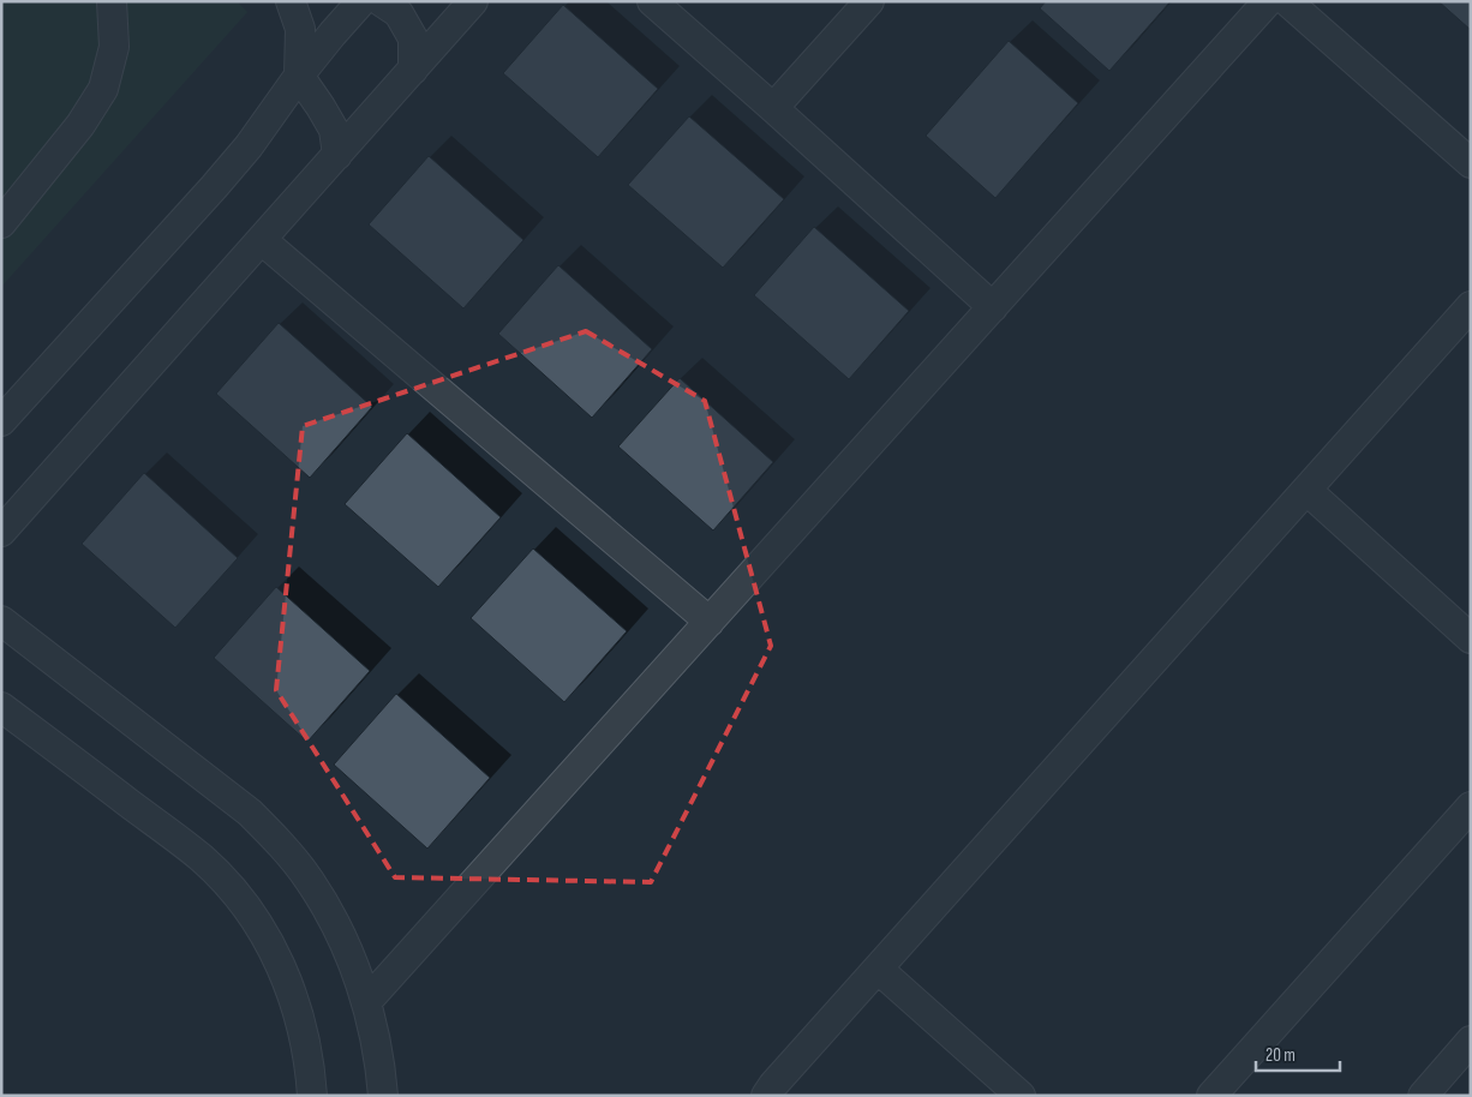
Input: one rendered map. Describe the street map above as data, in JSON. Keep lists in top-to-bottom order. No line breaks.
{"scale_bar":"20 m"}
